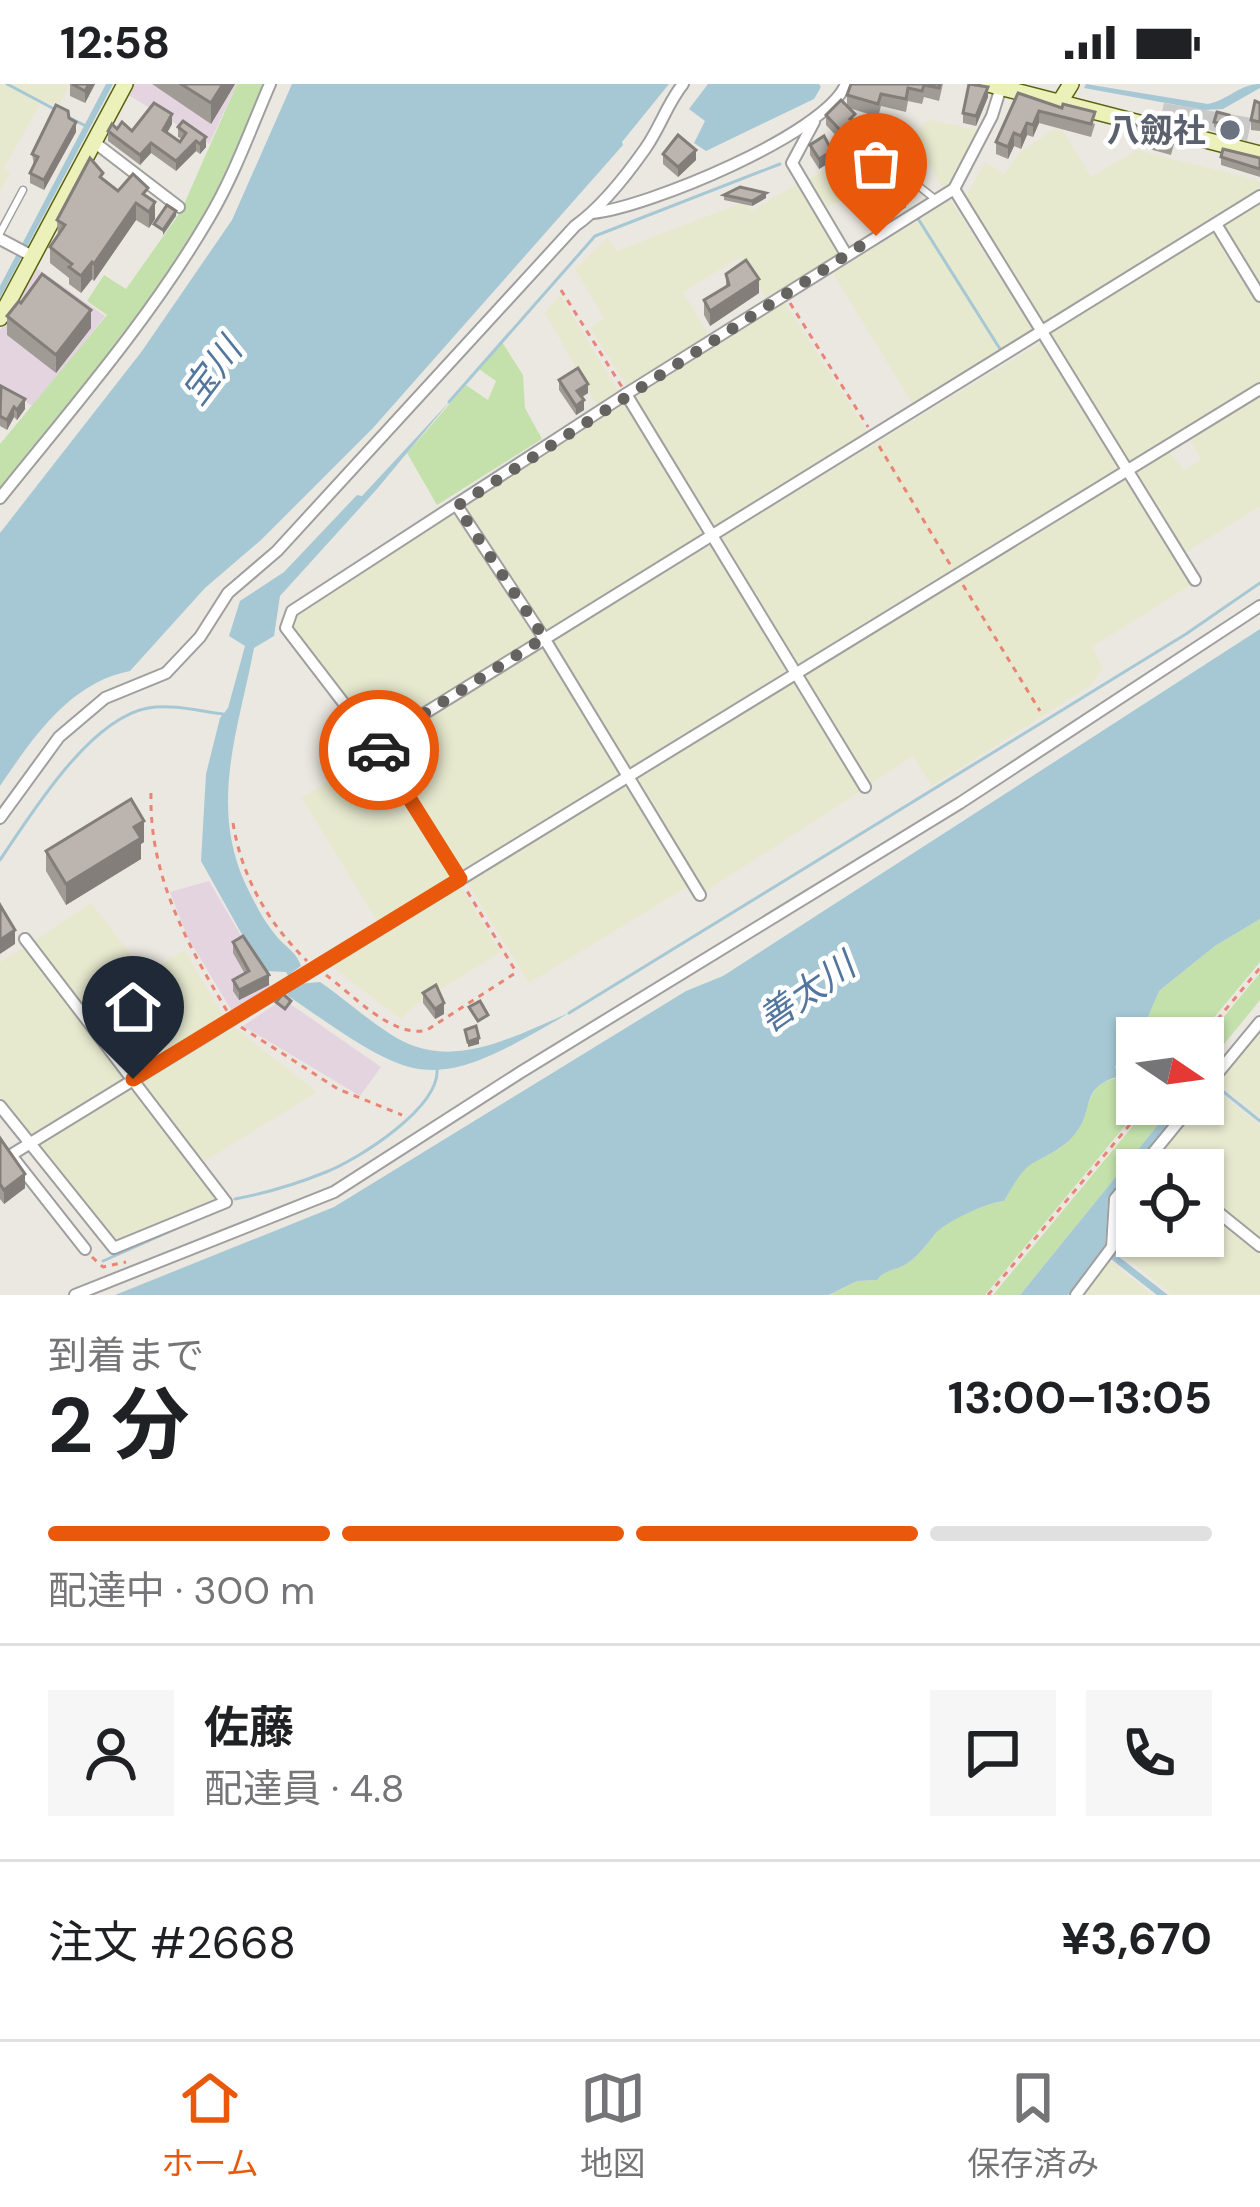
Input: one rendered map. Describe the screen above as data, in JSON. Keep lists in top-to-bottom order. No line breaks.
{"water":["宝川","善太川"],"places":["八劔社"],"north":"right","page":{"status":"12:58","heading":["2 分","到着まで","13:00–13:05"],"panel":["佐藤","配達員 · 4.8","注文 #2668","¥3,670"],"bar":"配達中 · 300 m","tabs":["ホーム","地図","保存済み"]}}
